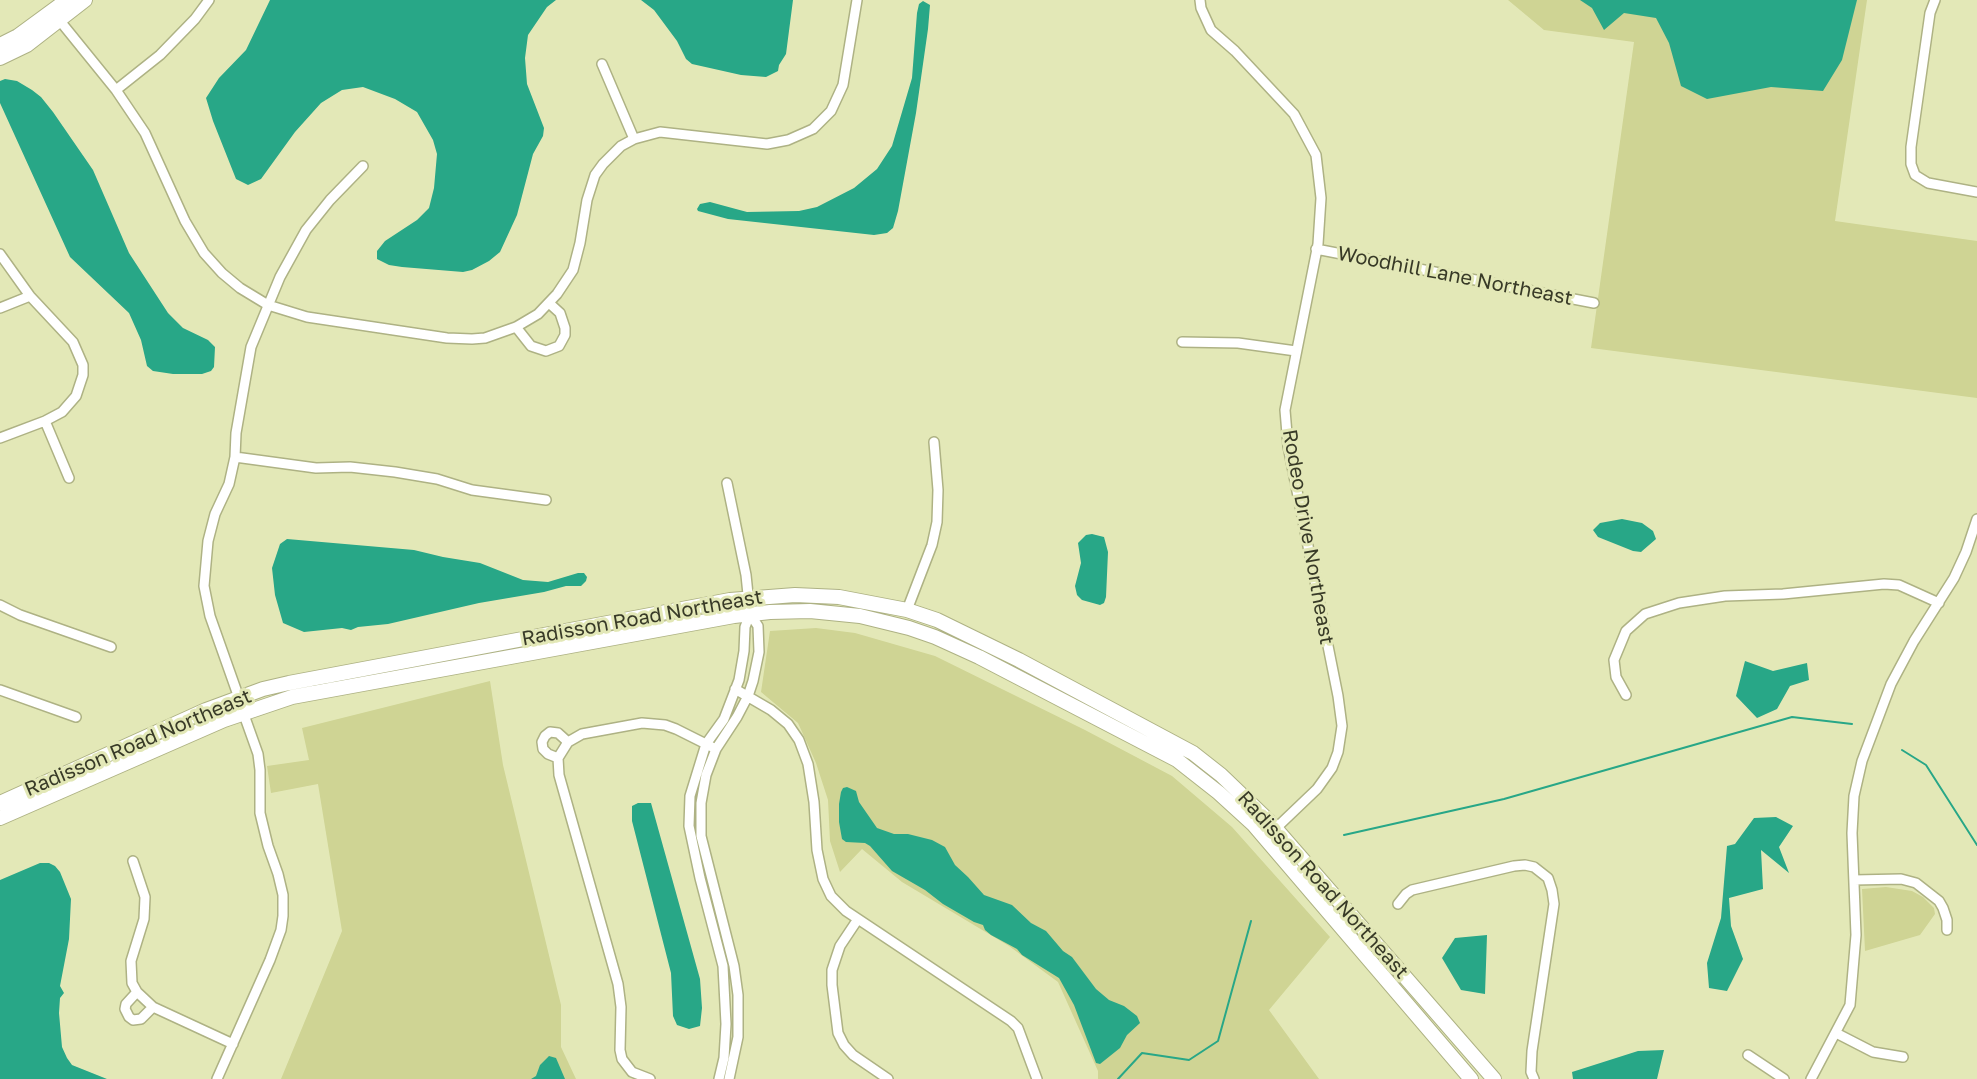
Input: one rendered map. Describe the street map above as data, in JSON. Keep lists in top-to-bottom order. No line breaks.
{"streets":{"main road":["Radisson Road Northeast"],"street":["Woodhill Lane Northeast","Rodeo Drive Northeast"]},"crossings":[["Woodhill Lane Northeast","Rodeo Drive Northeast"],["Rodeo Drive Northeast","Radisson Road Northeast"]]}
